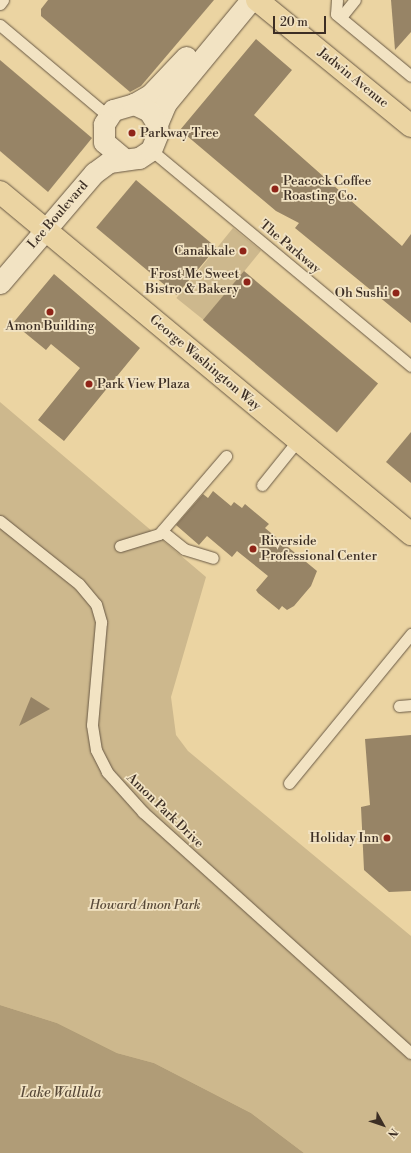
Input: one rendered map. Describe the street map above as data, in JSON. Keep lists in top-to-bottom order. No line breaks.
{"streets":{"main road":["Jadwin Avenue","George Washington Way"],"street":["Lee Boulevard"],"lane":["The Parkway","Amon Park Drive"]},"crossings":[["Lee Boulevard","The Parkway"],["Lee Boulevard","George Washington Way"]],"water":["Lake Wallula"],"parks":["Howard Amon Park"],"places":["Parkway Tree","Peacock Coffee Roasting Co.","Canakkale","Frost Me Sweet Bistro & Bakery","Oh Sushi","Amon Building","Park View Plaza","Riverside Professional Center","Holiday Inn"],"scale_bar":"20 m","north":"bottom right"}
